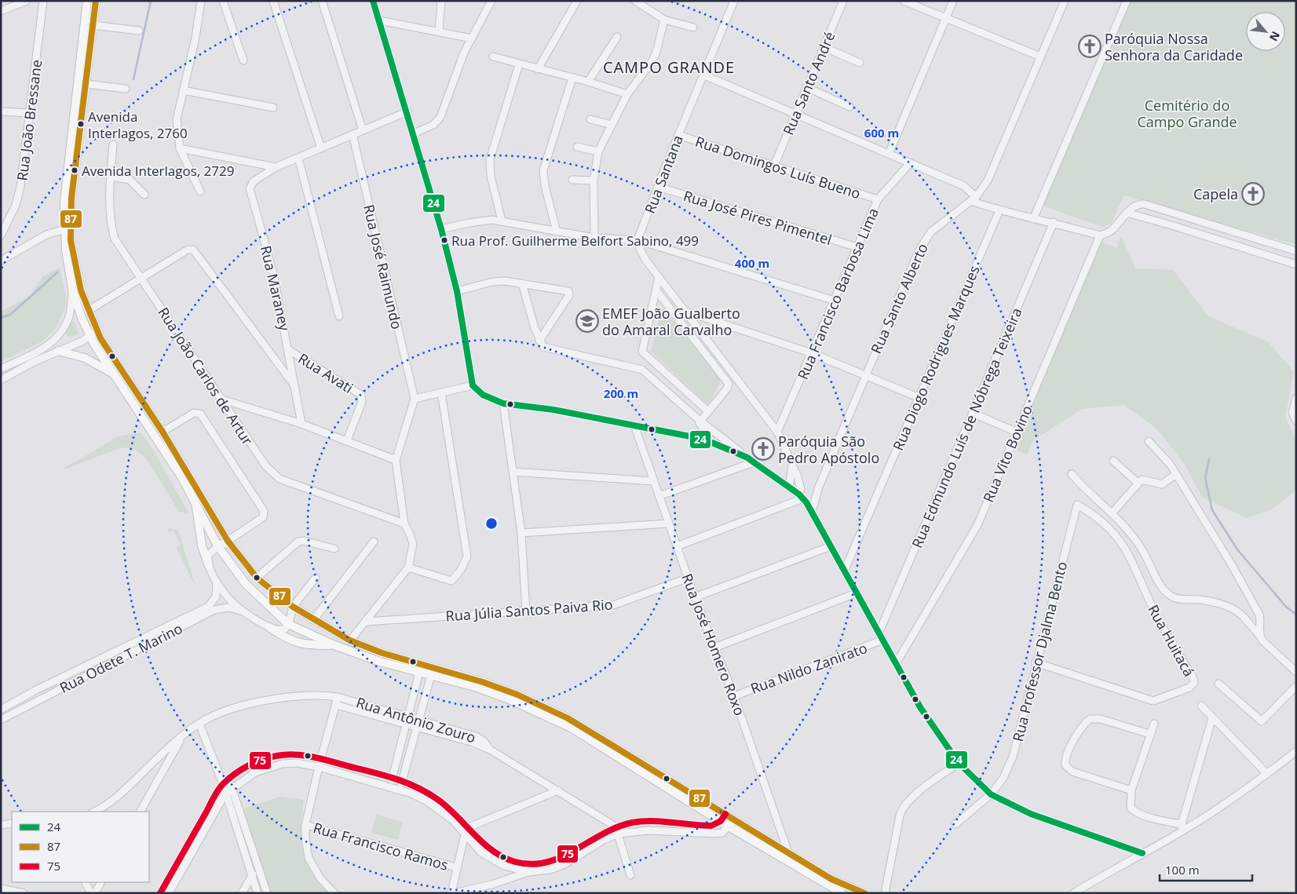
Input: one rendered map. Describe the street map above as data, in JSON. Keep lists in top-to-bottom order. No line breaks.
{"streets":{"street":["Rua Santo André","Rua João Bressane","Rua Domingos Luís Bueno","Rua Santana","Rua José Pires Pimentel","Rua José Raimundo","Rua Maraney","Rua Francisco Barbosa Lima","Rua Santo Alberto","Rua Diogo Rodrigues Marques","Rua Avati","Rua João Carlos de Artur","Rua Edmundo Luís de Nóbrega Teixeira","Rua Vito Bovino","Rua Júlia Santos Paiva Rio","Rua Huitacá","Rua José Homero Roxo","Rua Professor Djalma Bento","Rua Odete T. Marino","Rua Nildo Zanirato","Rua Antônio Zouro","Rua Francisco Ramos"]},"crossings":[["Rua Santo André","Rua Domingos Luís Bueno"],["Rua Domingos Luís Bueno","Rua Santana"],["Rua Domingos Luís Bueno","Rua Francisco Barbosa Lima"],["Rua Santana","Rua José Pires Pimentel"],["Rua José Pires Pimentel","Rua Francisco Barbosa Lima"],["Rua José Raimundo","Rua Maraney"],["Rua Maraney","Rua Avati"],["Rua Júlia Santos Paiva Rio","Rua José Homero Roxo"],["Rua Huitacá","Rua Professor Djalma Bento"],["Rua José Homero Roxo","Rua Nildo Zanirato"]],"districts":["CAMPO GRANDE"],"parks":["Cemitério do Campo Grande"],"places":{"church":["Paróquia Nossa Senhora da Caridade","Capela","Paróquia São Pedro Apóstolo"],"other":["Avenida Interlagos, 2760","Avenida Interlagos, 2729","Rua Prof. Guilherme Belfort Sabino, 499"],"school or university":["EMEF João Gualberto do Amaral Carvalho"]},"lines":["transit line 24","transit line 87","transit line 75"],"legend":["24","87","75"],"scale_bar":"100 m","north":"bottom right","rings":["600 m","400 m","200 m"]}
